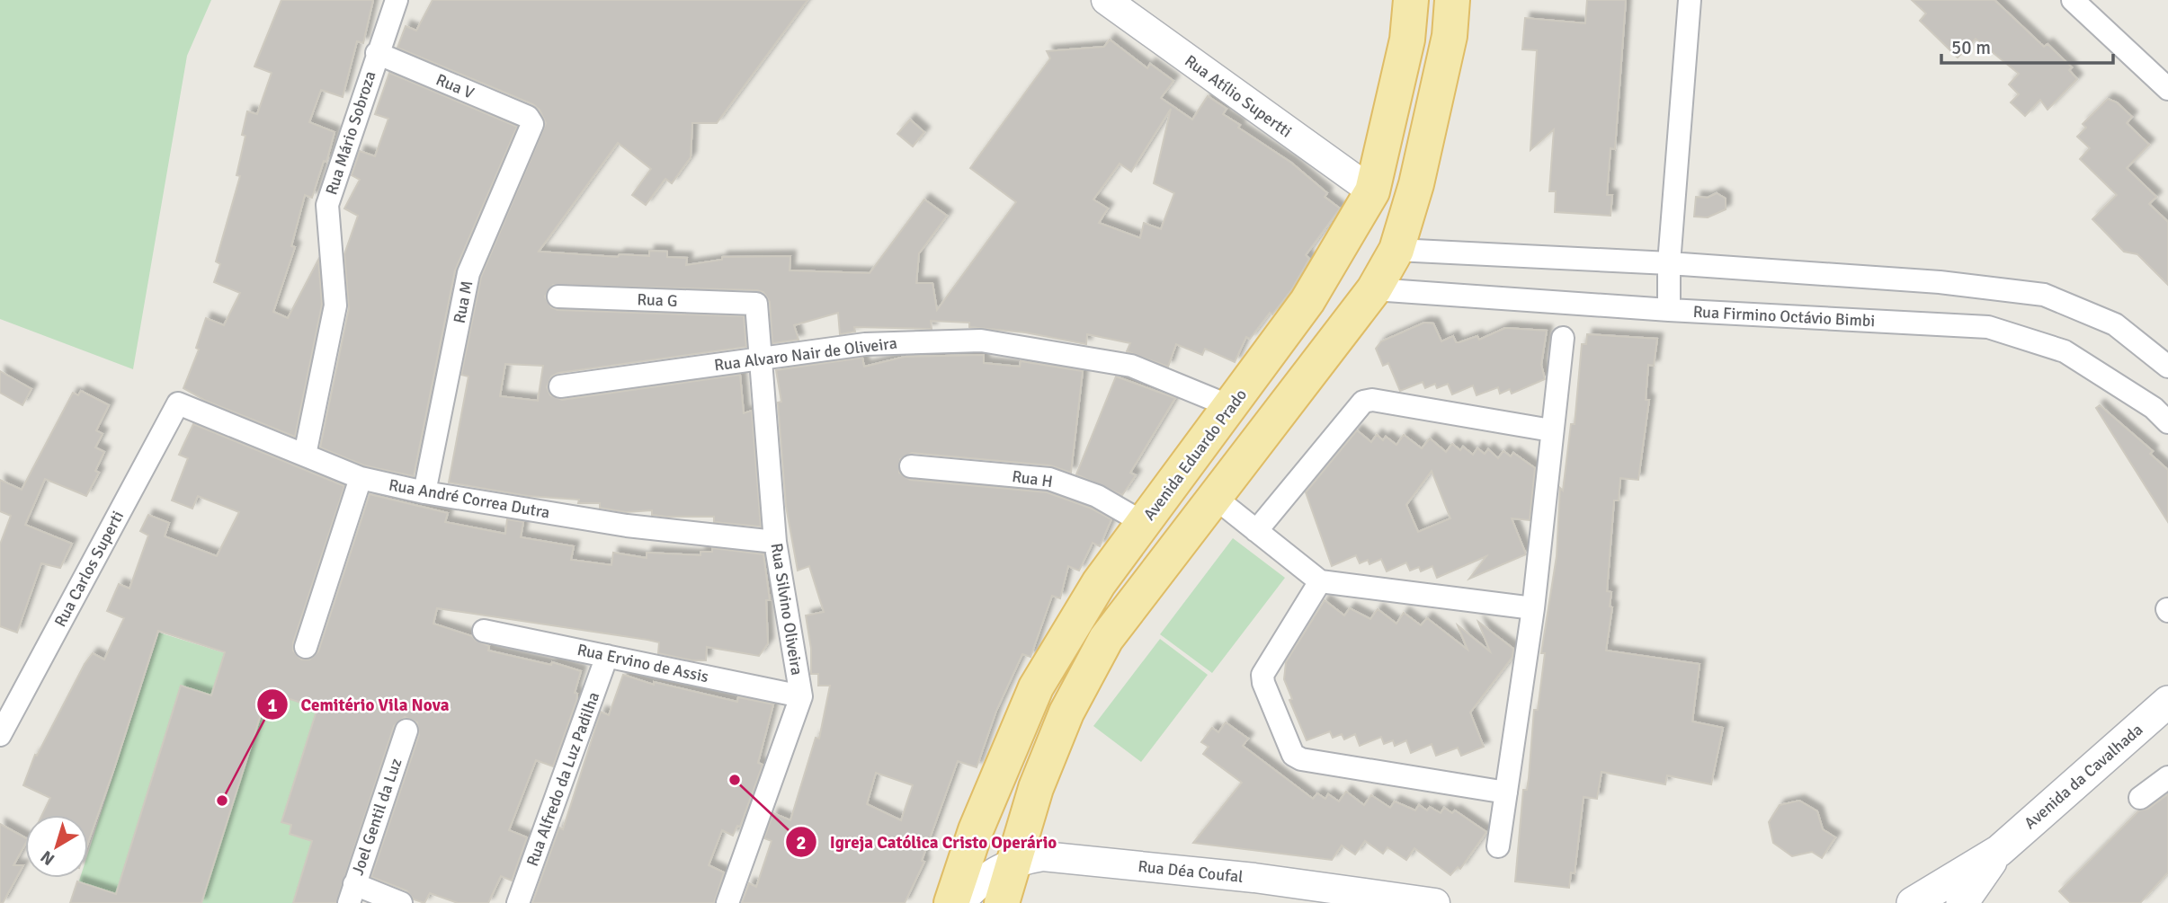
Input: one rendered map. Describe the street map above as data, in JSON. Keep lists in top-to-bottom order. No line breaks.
{"streets":{"main road":["Avenida Eduardo Prado","Avenida da Cavalhada"],"street":["Rua V","Rua Atílio Supertti","Rua Mário Sobroza","Rua G","Rua M","Rua Firmino Octávio Bimbi","Rua Alvaro Nair de Oliveira","Rua H","Rua André Correa Dutra","Rua Carlos Superti","Rua Silvino Oliveira","Rua Ervino de Assis","Rua Alfredo da Luz Padilha","Joel Gentil da Luz","Rua Déa Coufal"]},"crossings":[["Rua V","Rua Mário Sobroza"],["Rua V","Rua M"],["Rua Atílio Supertti","Avenida Eduardo Prado"],["Rua Mário Sobroza","Rua André Correa Dutra"],["Rua G","Rua Silvino Oliveira"],["Rua M","Rua André Correa Dutra"],["Rua Alvaro Nair de Oliveira","Avenida Eduardo Prado"],["Rua Alvaro Nair de Oliveira","Rua Silvino Oliveira"],["Avenida Eduardo Prado","Rua H"],["Rua André Correa Dutra","Rua Carlos Superti"],["Rua André Correa Dutra","Rua Silvino Oliveira"],["Rua Silvino Oliveira","Rua Ervino de Assis"],["Rua Ervino de Assis","Rua Alfredo da Luz Padilha"]],"places":["Igreja Católica Cristo Operário","Cemitério Vila Nova"],"scale_bar":"50 m","north":"bottom left"}
